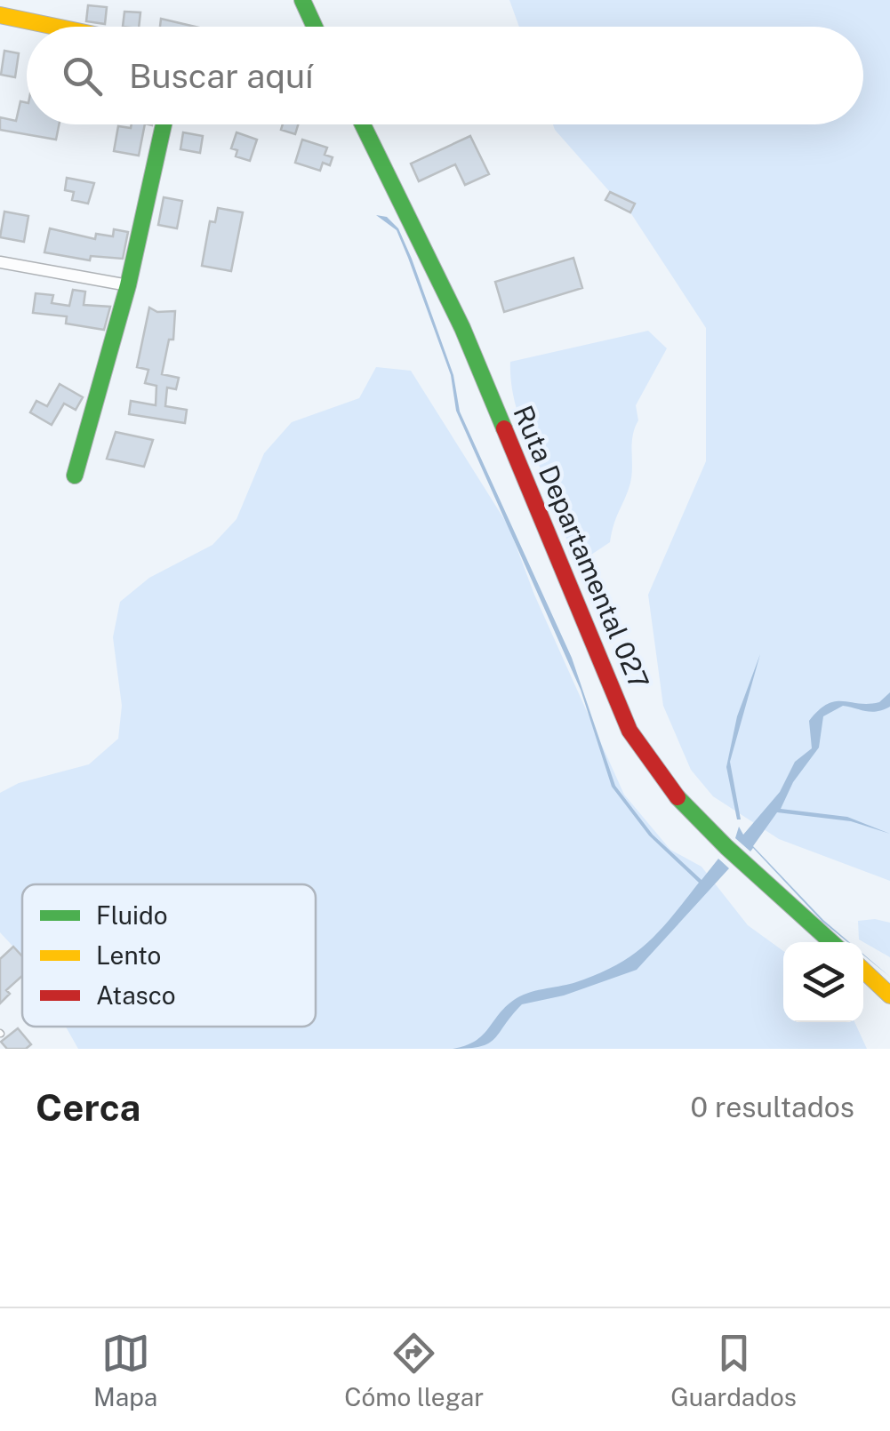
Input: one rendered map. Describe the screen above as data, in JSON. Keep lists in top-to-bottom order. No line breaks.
{"streets":{"main road":["Ruta Departamental 027"]},"legend":["Fluido","Lento","Atasco"],"page":{"search":"Buscar aquí","heading":["Cerca","0 resultados"],"nav":["Mapa","Cómo llegar","Guardados"]}}
